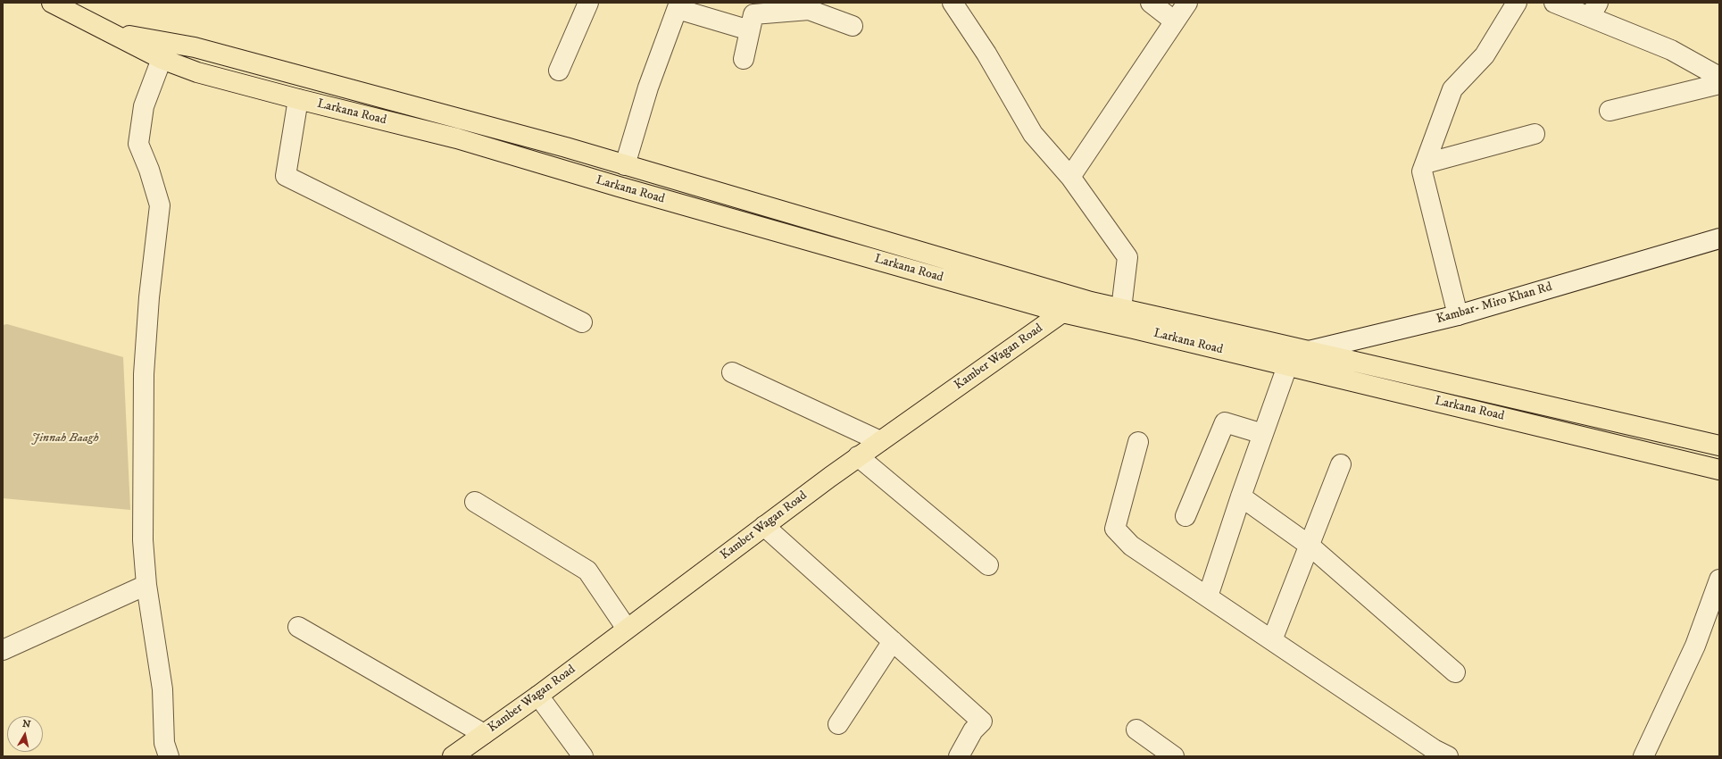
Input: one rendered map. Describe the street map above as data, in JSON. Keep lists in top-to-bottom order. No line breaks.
{"streets":{"main road":["Larkana Road","Kamber Wagan Road"],"street":["Kambar- Miro Khan Rd"]},"crossings":[["Larkana Road","Kambar- Miro Khan Rd"],["Larkana Road","Kamber Wagan Road"]],"parks":["Jinnah Baagh"],"north":"top"}
